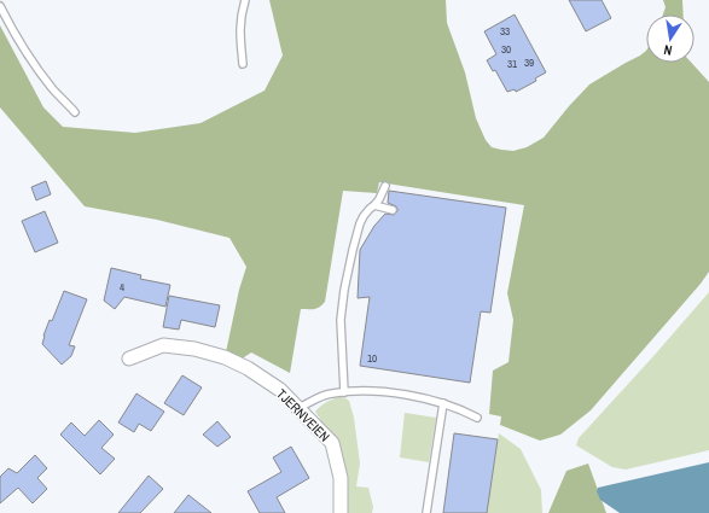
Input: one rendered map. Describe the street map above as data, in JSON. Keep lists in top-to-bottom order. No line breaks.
{"streets":{"street":["TJERNVEIEN"]},"house_numbers":["33","30","39","31","4","10"],"north":"bottom"}
